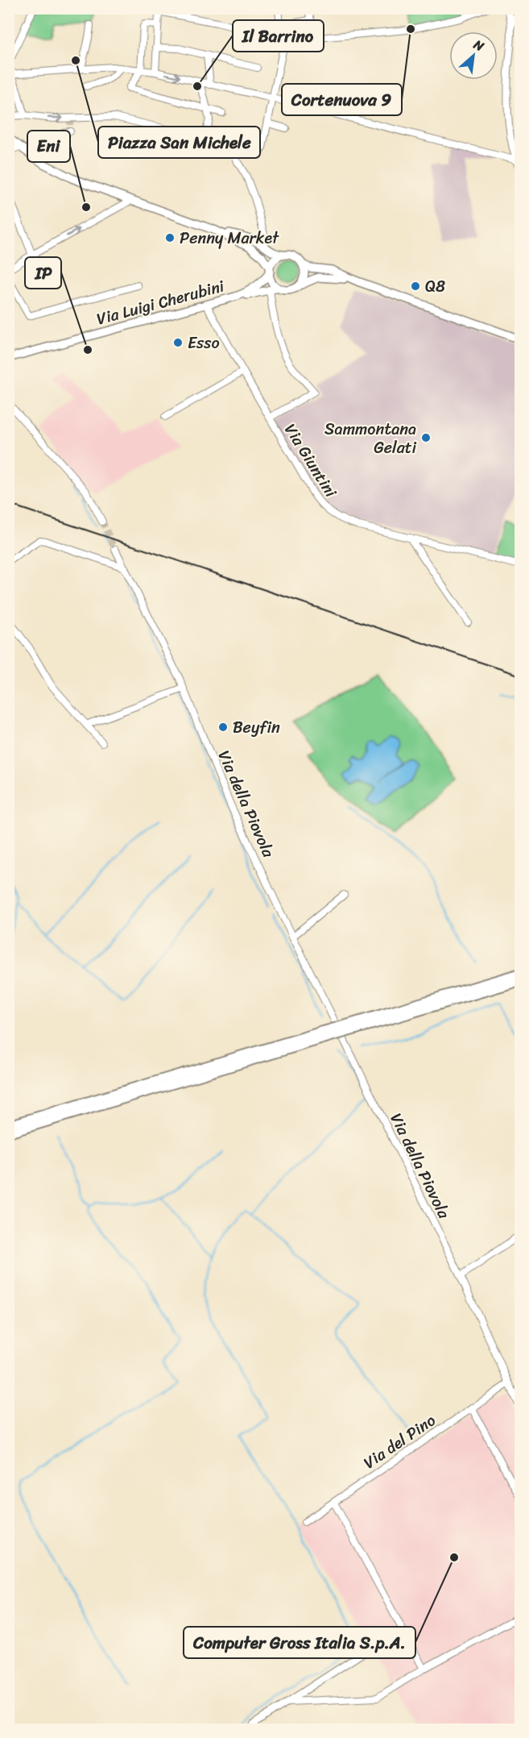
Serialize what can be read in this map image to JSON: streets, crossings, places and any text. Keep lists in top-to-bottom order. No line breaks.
{"streets":{"main road":["Via Luigi Cherubini"],"street":["Via Giuntini","Via della Piovola","Via del Pino"]},"crossings":[["Via Luigi Cherubini","Via Giuntini"],["Via della Piovola","Via del Pino"]],"places":["Cortenuova 9","Piazza San Michele","Il Barrino","Eni","Penny Market","Q8","Esso","IP","Sammontana Gelati","Beyfin","Computer Gross Italia S.p.A."],"north":"top right"}
